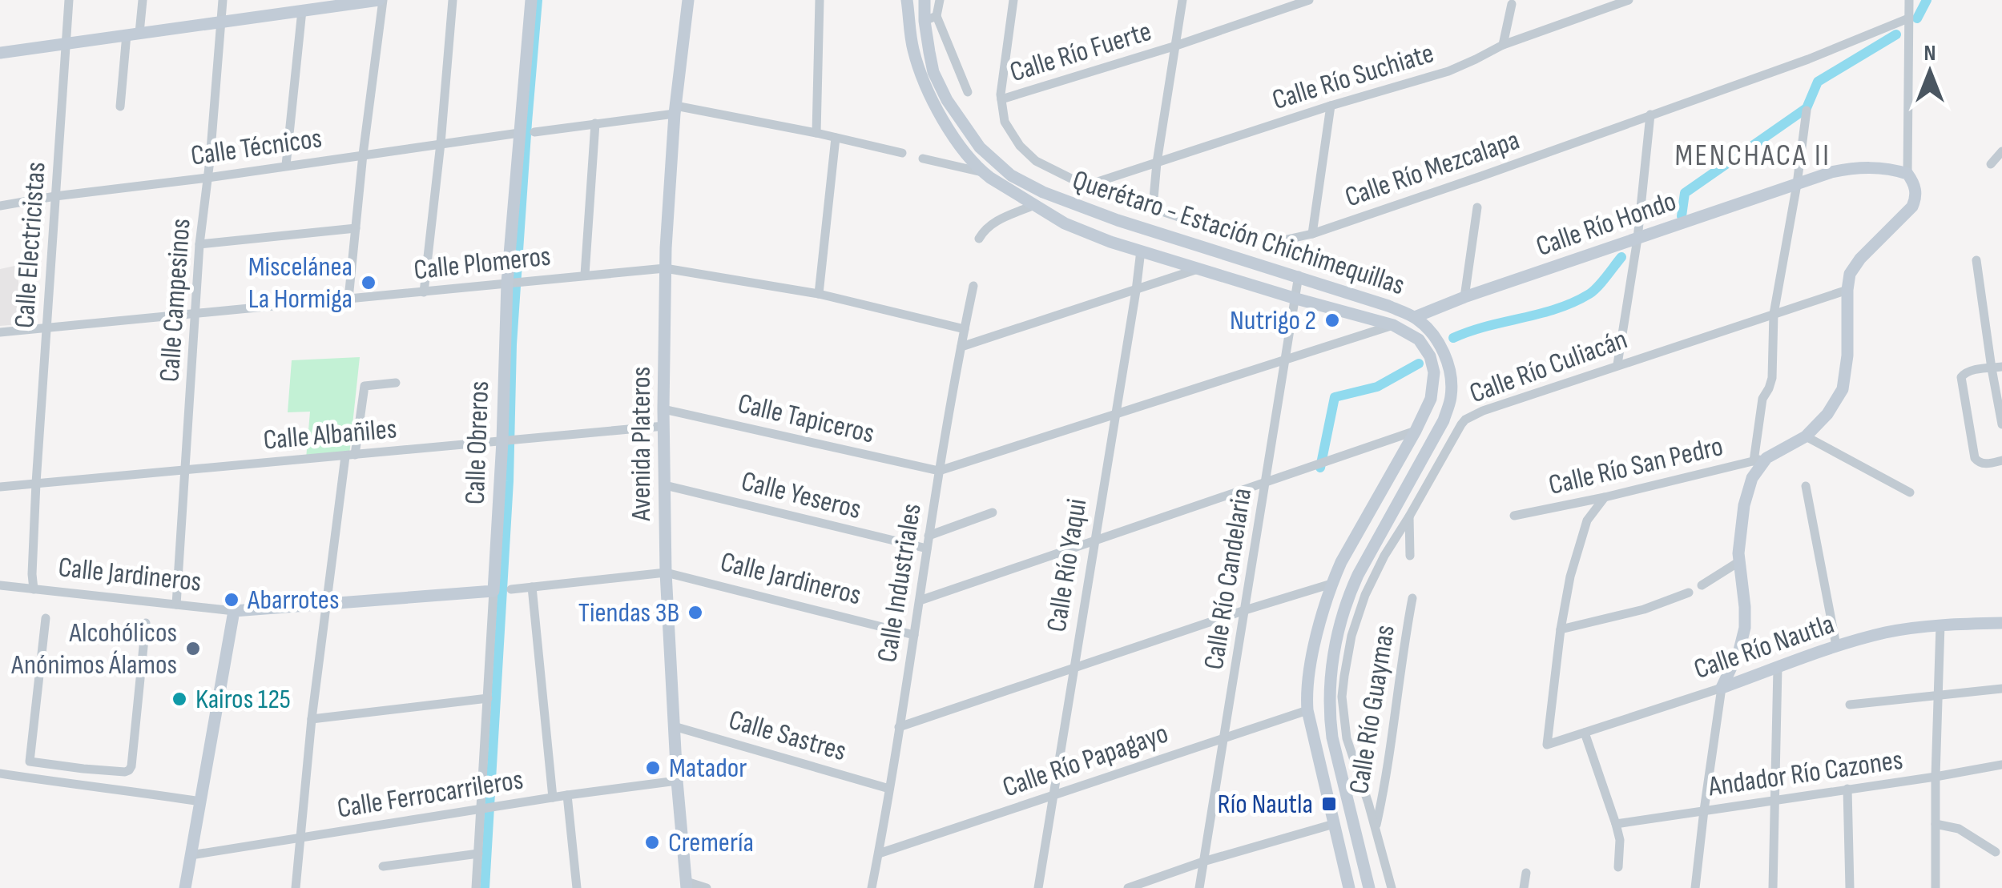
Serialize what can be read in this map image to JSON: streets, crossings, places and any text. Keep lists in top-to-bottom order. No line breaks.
{"streets":{"street":["Calle Río Fuerte","Calle Río Suchiate","Calle Técnicos","Calle Río Mezcalapa","Calle Río Hondo","Querétaro - Estación Chichimequillas","Calle Electricistas","Calle Plomeros","Calle Campesinos","Calle Río Culiacán","Calle Tapiceros","Calle Albañiles","Calle Obreros","Avenida Plateros","Calle Río San Pedro","Calle Yeseros","Calle Río Yaqui","Calle Jardineros","Calle Río Candelaria","Calle Industriales","Calle Río Nautla","Calle Río Guaymas","Calle Sastres","Calle Río Papagayo","Andador Río Cazones","Calle Ferrocarrileros"]},"crossings":[["Calle Río Fuerte","Calle Río Mezcalapa"],["Calle Río Suchiate","Calle Río Mezcalapa"],["Calle Técnicos","Calle Electricistas"],["Calle Técnicos","Calle Campesinos"],["Calle Técnicos","Calle Obreros"],["Calle Río Hondo","Querétaro - Estación Chichimequillas"],["Querétaro - Estación Chichimequillas","Calle Río Yaqui"],["Querétaro - Estación Chichimequillas","Calle Río Candelaria"],["Querétaro - Estación Chichimequillas","Calle Río Papagayo"],["Calle Electricistas","Calle Plomeros"],["Calle Electricistas","Calle Albañiles"],["Calle Electricistas","Calle Jardineros"],["Calle Plomeros","Calle Campesinos"],["Calle Plomeros","Calle Obreros"],["Calle Plomeros","Avenida Plateros"],["Calle Plomeros","Calle Industriales"],["Calle Campesinos","Calle Albañiles"],["Calle Campesinos","Calle Jardineros"],["Calle Río Culiacán","Calle Río Guaymas"],["Calle Tapiceros","Avenida Plateros"],["Calle Tapiceros","Calle Industriales"],["Calle Albañiles","Calle Obreros"],["Calle Albañiles","Avenida Plateros"],["Calle Obreros","Calle Jardineros"],["Calle Obreros","Calle Ferrocarrileros"],["Avenida Plateros","Calle Yeseros"],["Avenida Plateros","Calle Jardineros"],["Avenida Plateros","Calle Sastres"],["Avenida Plateros","Calle Ferrocarrileros"],["Calle Yeseros","Calle Industriales"],["Calle Río Yaqui","Calle Río Papagayo"],["Calle Jardineros","Calle Industriales"],["Calle Río Candelaria","Calle Río Papagayo"],["Calle Industriales","Calle Sastres"],["Calle Industriales","Calle Río Papagayo"]],"districts":["MENCHACA II"],"places":{"other":["Miscelánea La Hormiga","Nutrigo 2","Abarrotes","Tiendas 3B","Alcohólicos Anónimos Álamos","Kairos 125","Matador","Cremería"],"transit":["Río Nautla"]},"north":"top"}
